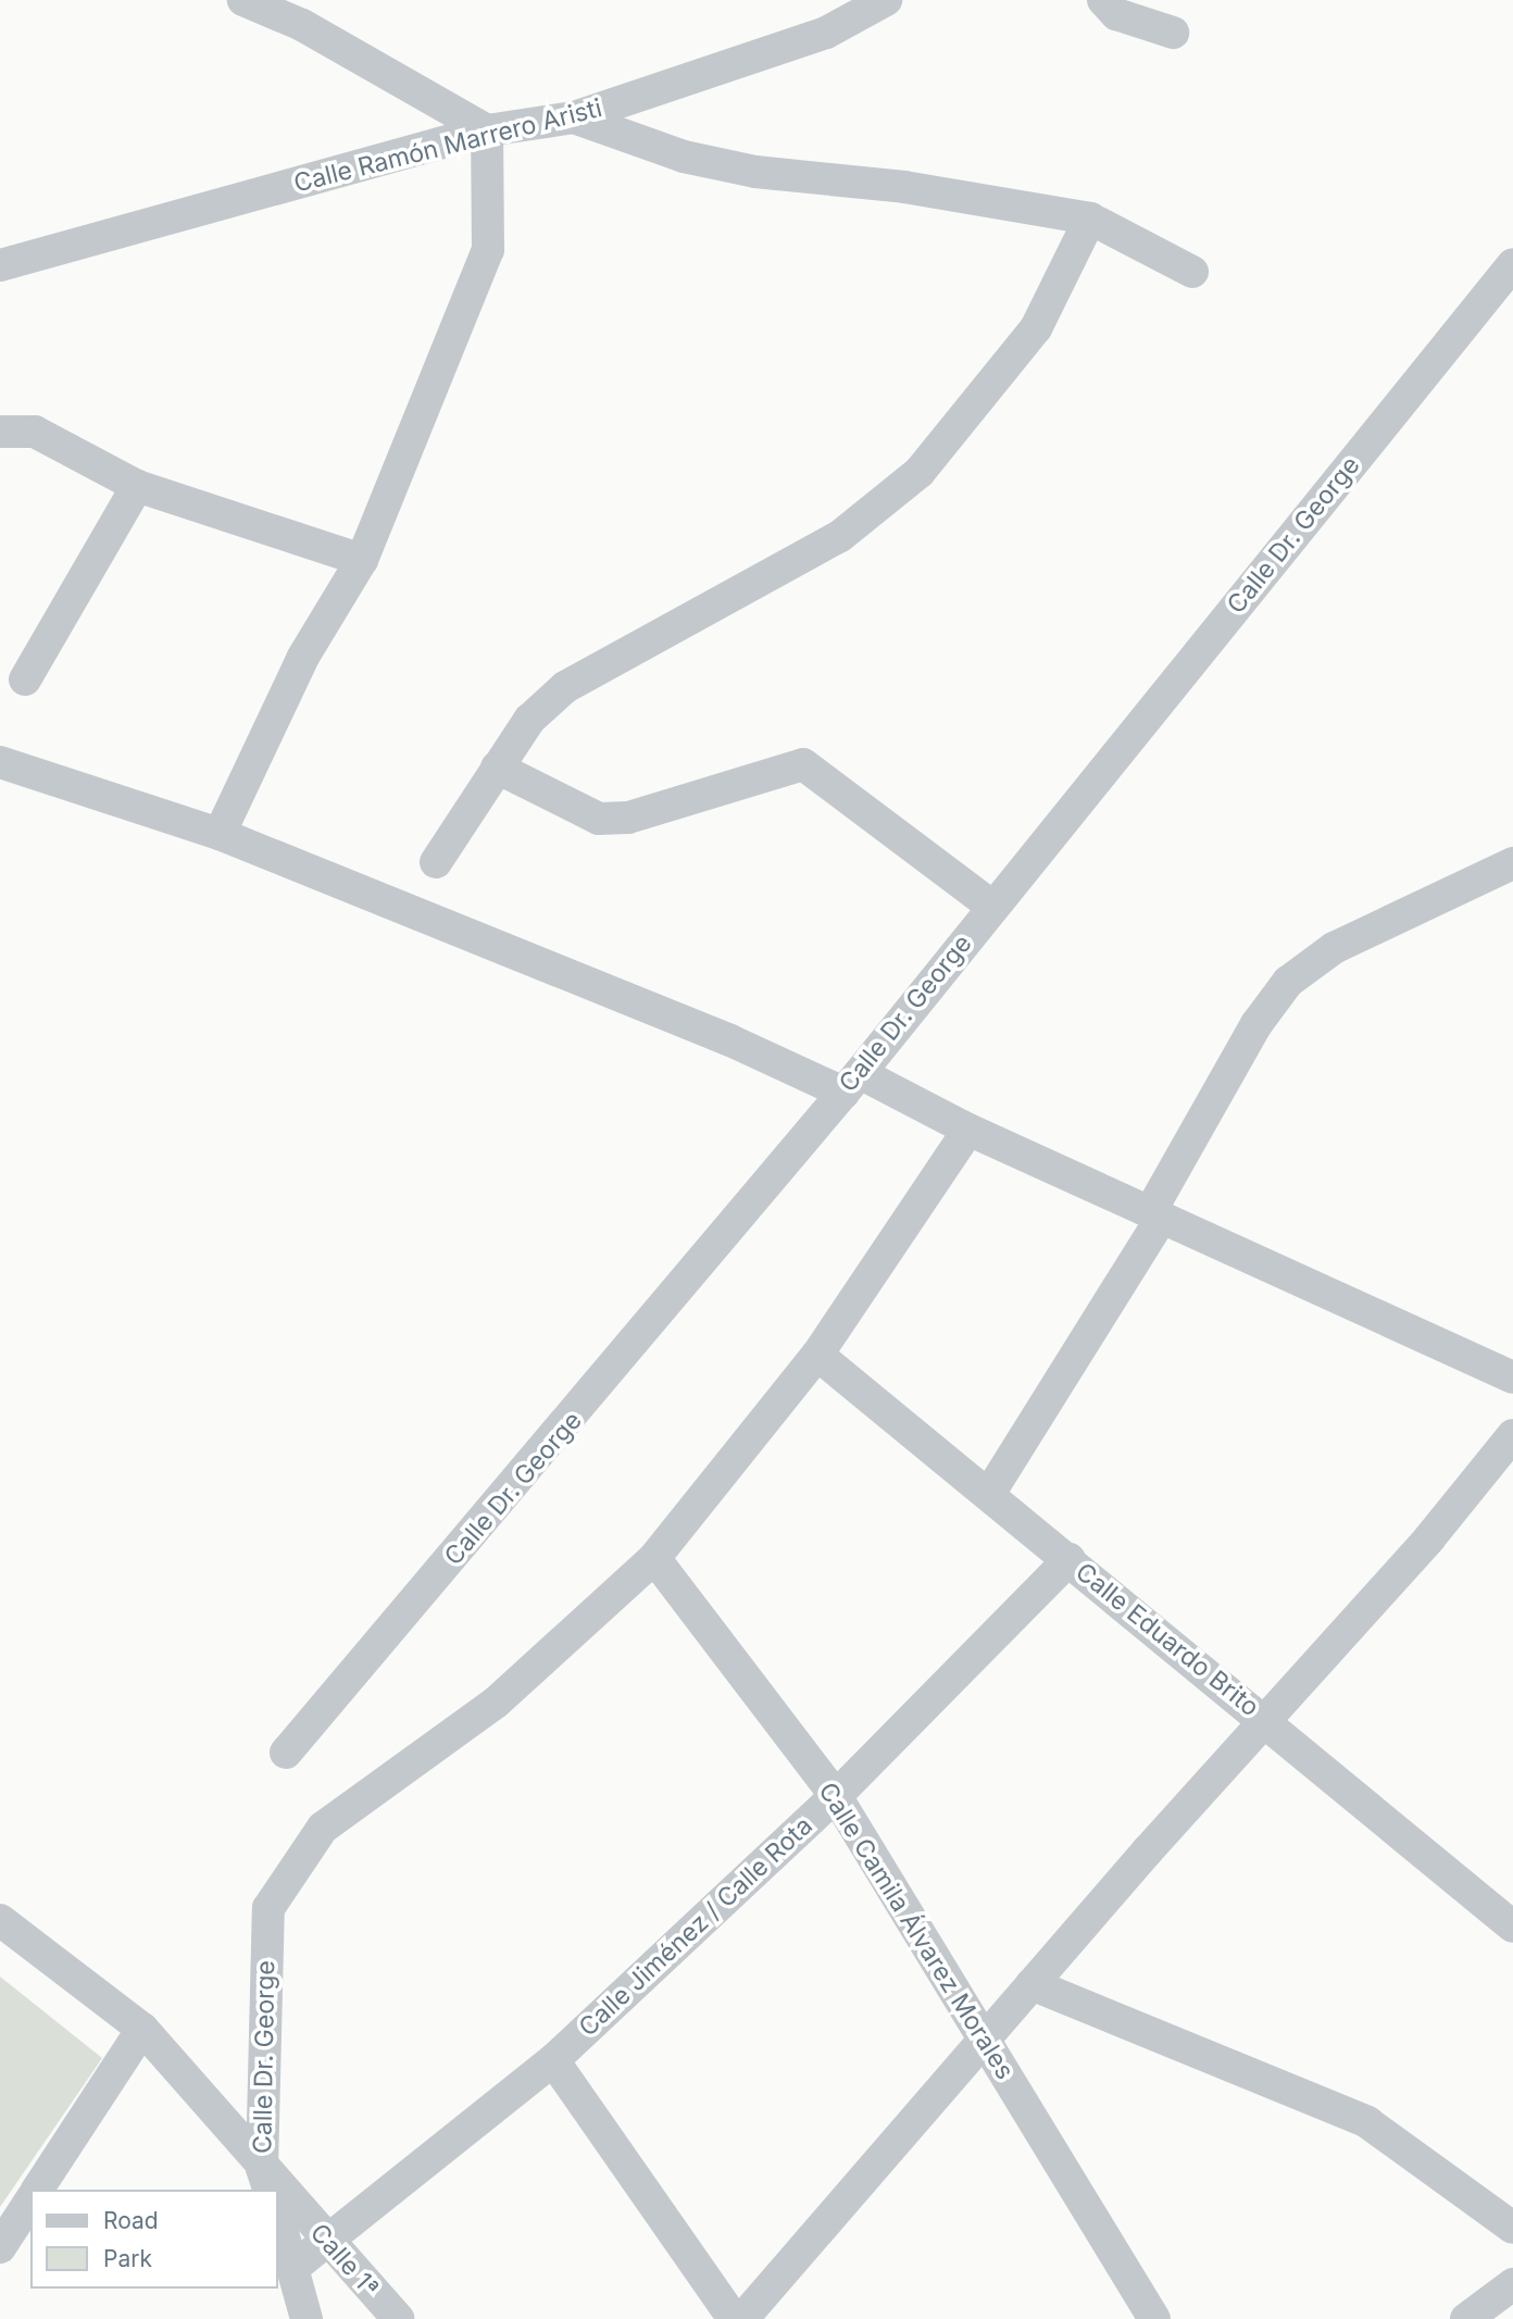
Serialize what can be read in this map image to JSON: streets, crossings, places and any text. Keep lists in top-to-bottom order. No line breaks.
{"streets":{"street":["Calle Ramón Marrero Aristi","Calle Dr. George","Calle Eduardo Brito","Calle Jiménez / Calle Rota","Calle Camila Álvarez Morales","Calle 1ª"]},"crossings":[["Calle Dr. George","Calle Eduardo Brito"],["Calle Dr. George","Calle Camila Álvarez Morales"],["Calle Dr. George","Calle 1ª"],["Calle Eduardo Brito","Calle Jiménez / Calle Rota"],["Calle Jiménez / Calle Rota","Calle Camila Álvarez Morales"],["Calle Jiménez / Calle Rota","Calle 1ª"]],"legend":["Road","Park"]}
